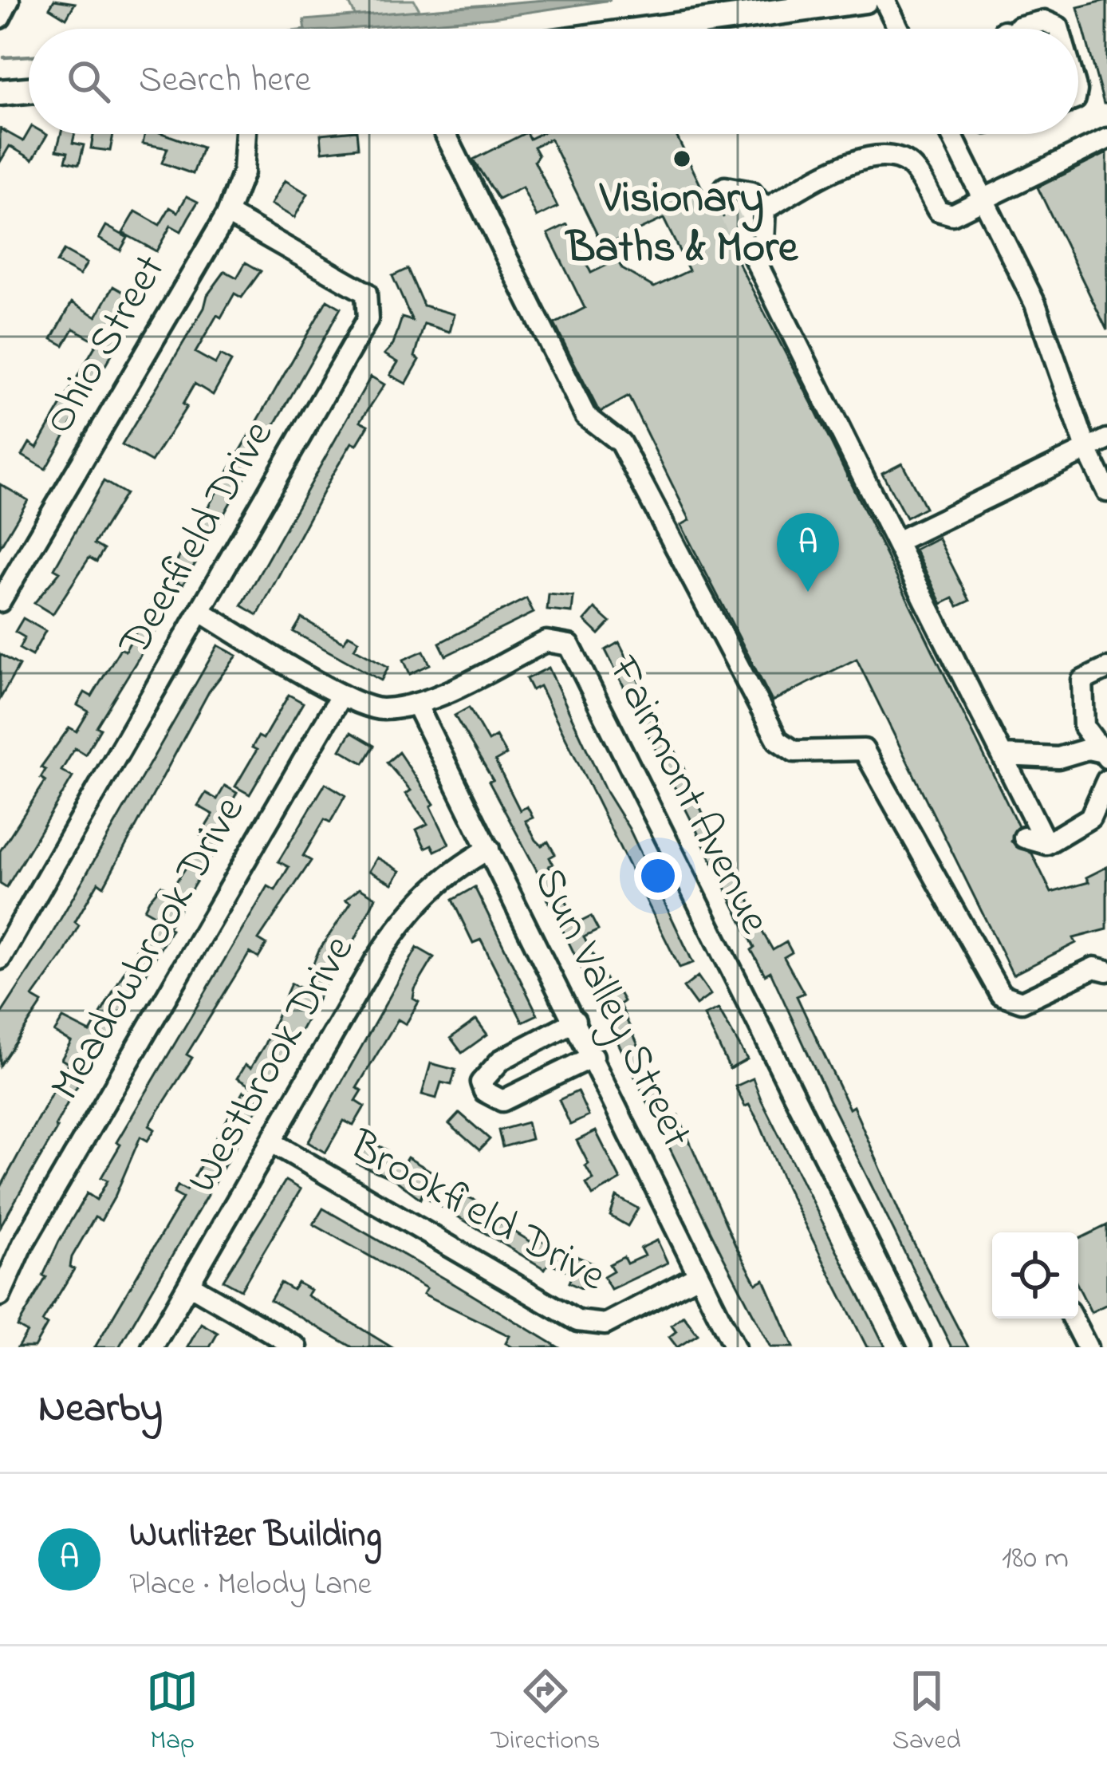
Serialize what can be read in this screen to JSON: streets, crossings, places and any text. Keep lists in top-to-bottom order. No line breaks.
{"streets":{"street":["Ohio Street","Deerfield Drive","Fairmont Avenue","Meadowbrook Drive","Sun Valley Street","Westbrook Drive","Brookfield Drive"]},"crossings":[["Ohio Street","Deerfield Drive"],["Deerfield Drive","Fairmont Avenue"],["Fairmont Avenue","Meadowbrook Drive"],["Fairmont Avenue","Sun Valley Street"],["Sun Valley Street","Westbrook Drive"],["Sun Valley Street","Brookfield Drive"],["Westbrook Drive","Brookfield Drive"]],"places":["Visionary Baths & More"],"page":{"search":"Search here","pins":"A","heading":"Nearby","list":[{"mark":"A","name":"Wurlitzer Building","note":"Place · Melody Lane","value":"180 m"}],"nav":["Map","Directions","Saved"]}}
